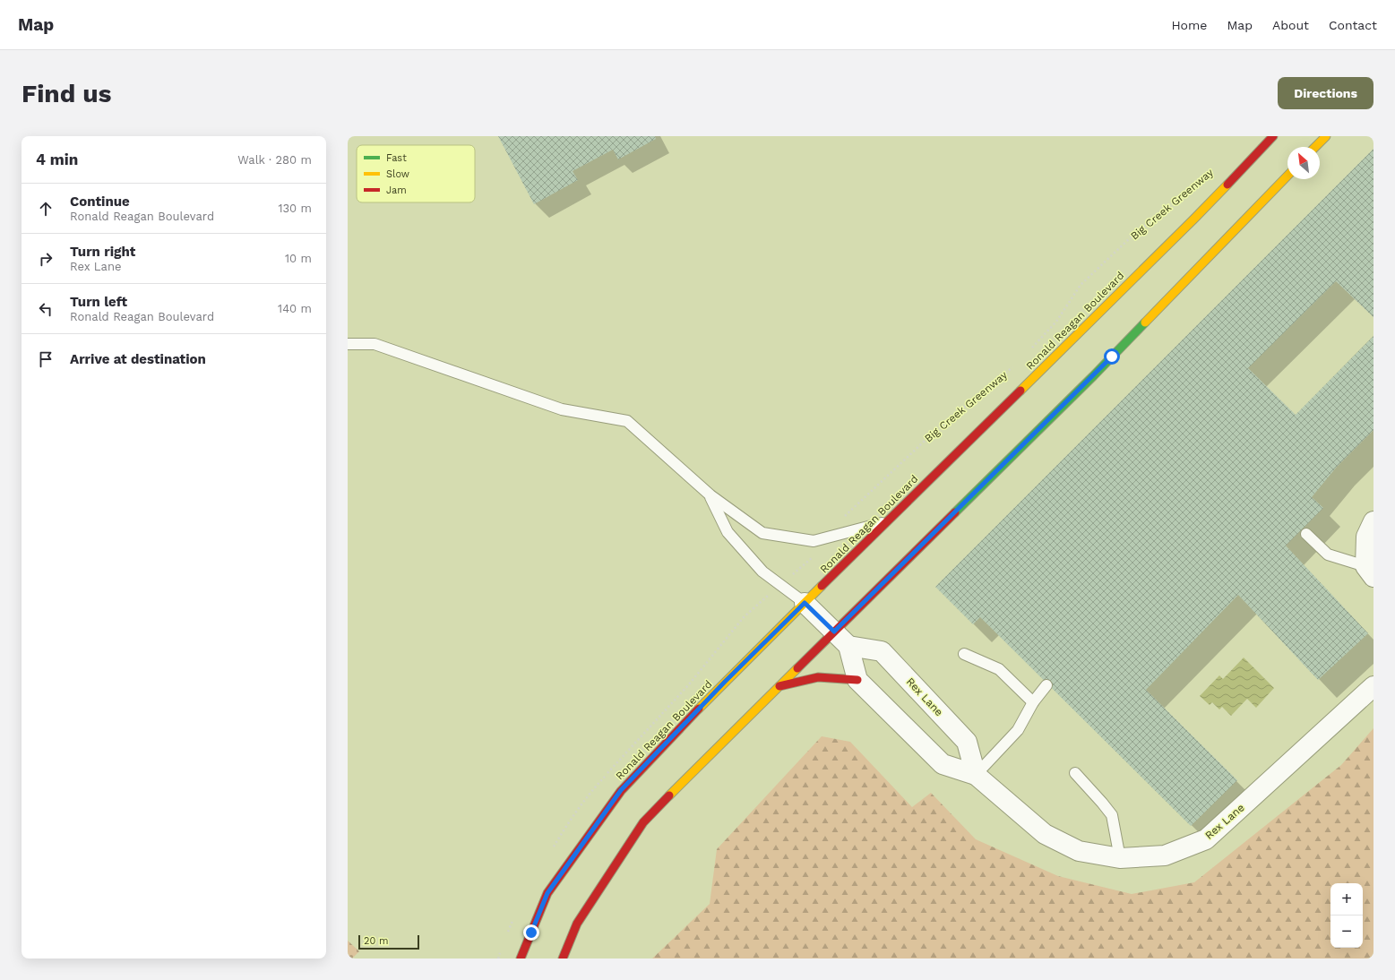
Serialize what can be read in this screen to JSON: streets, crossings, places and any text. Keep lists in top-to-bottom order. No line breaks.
{"streets":{"main road":["Ronald Reagan Boulevard"],"street":["Rex Lane"],"path":["Big Creek Greenway"]},"legend":["Fast","Slow","Jam"],"scale_bar":"20 m","north":"top left","page":{"header":"Map","nav":["Home","Map","About","Contact"],"buttons":"Directions","title":"Find us","heading":["4 min","Walk · 280 m"],"list":[["Continue","Ronald Reagan Boulevard","130 m"],["Turn right","Rex Lane","10 m"],["Turn left","Ronald Reagan Boulevard","140 m"],"Arrive at destination"],"map_buttons":["+","−"],"scale":"20 m"}}
